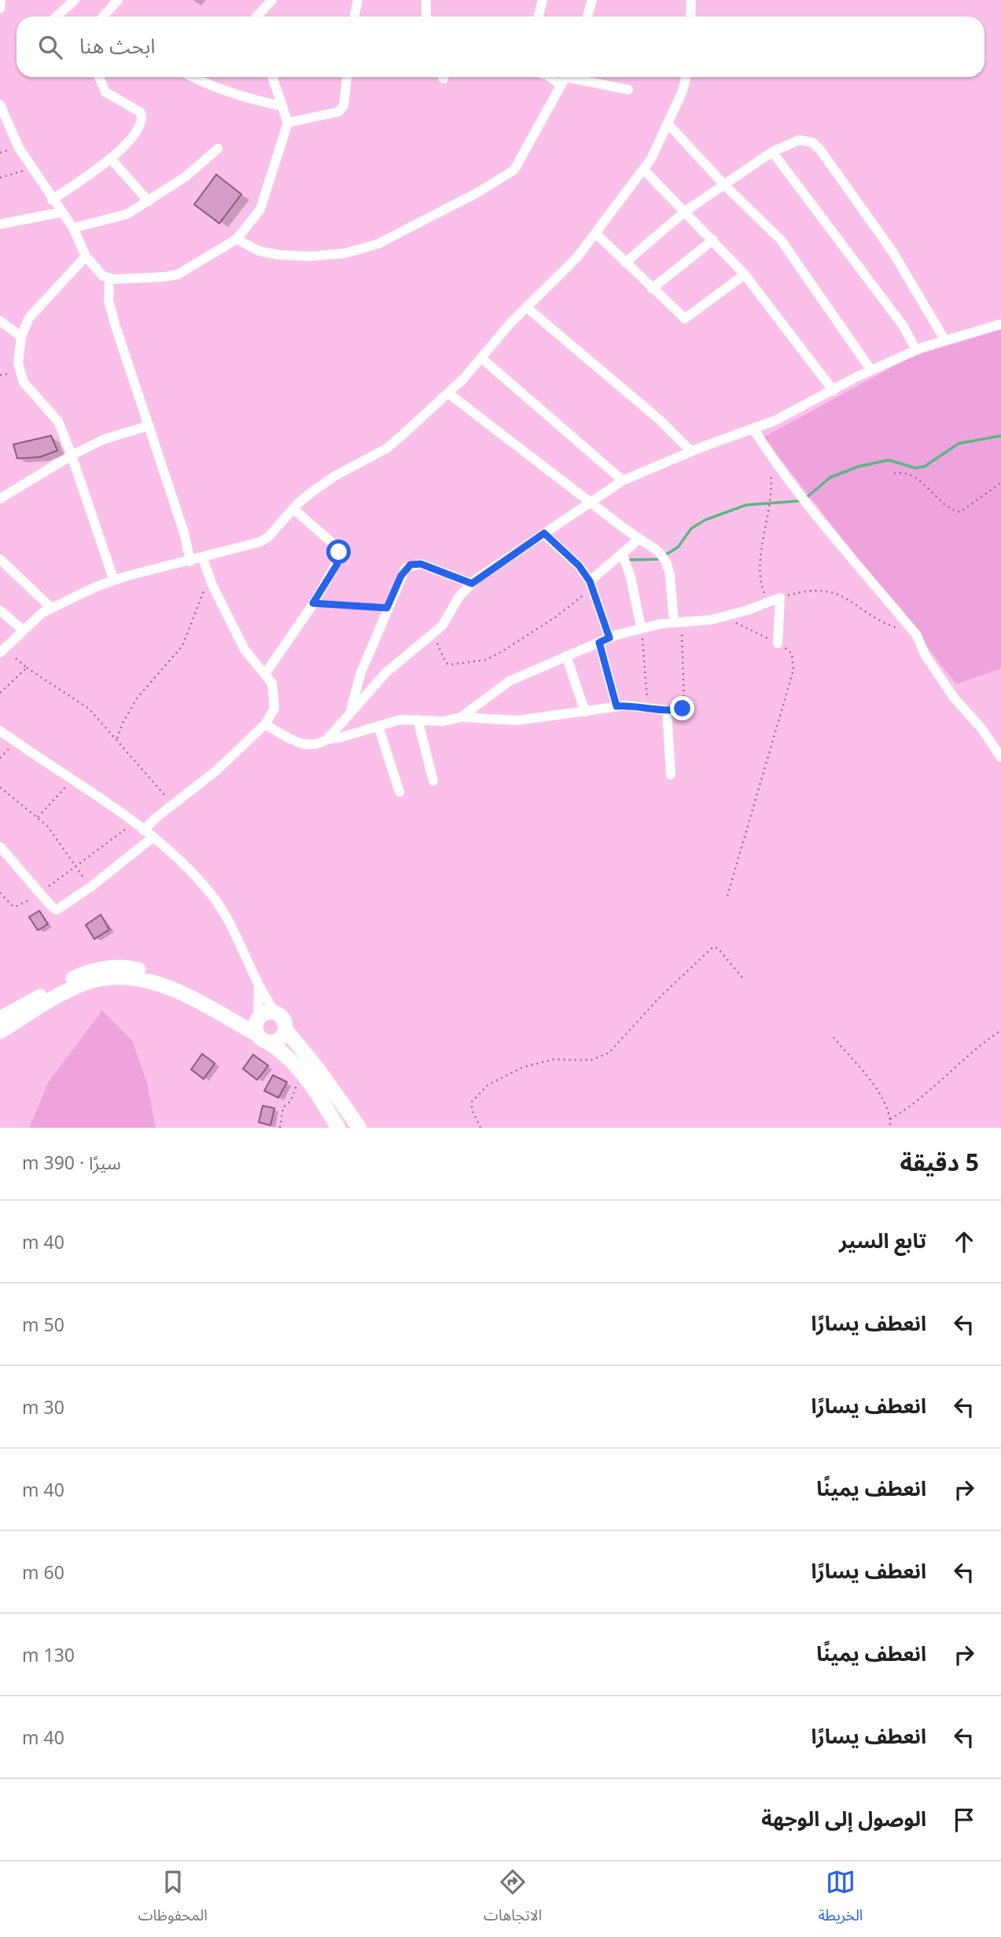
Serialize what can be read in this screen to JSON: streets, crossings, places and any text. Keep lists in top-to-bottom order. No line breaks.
{"page":{"search":"ابحث هنا","heading":["5 دقيقة","سيرًا · 390 m"],"list":[["تابع السير","40 m"],["انعطف يسارًا","50 m"],["انعطف يسارًا","30 m"],["انعطف يمينًا","40 m"],["انعطف يسارًا","60 m"],["انعطف يمينًا","130 m"],["انعطف يسارًا","40 m"],"الوصول إلى الوجهة"],"nav":["الخريطة","الاتجاهات","المحفوظات"]}}
